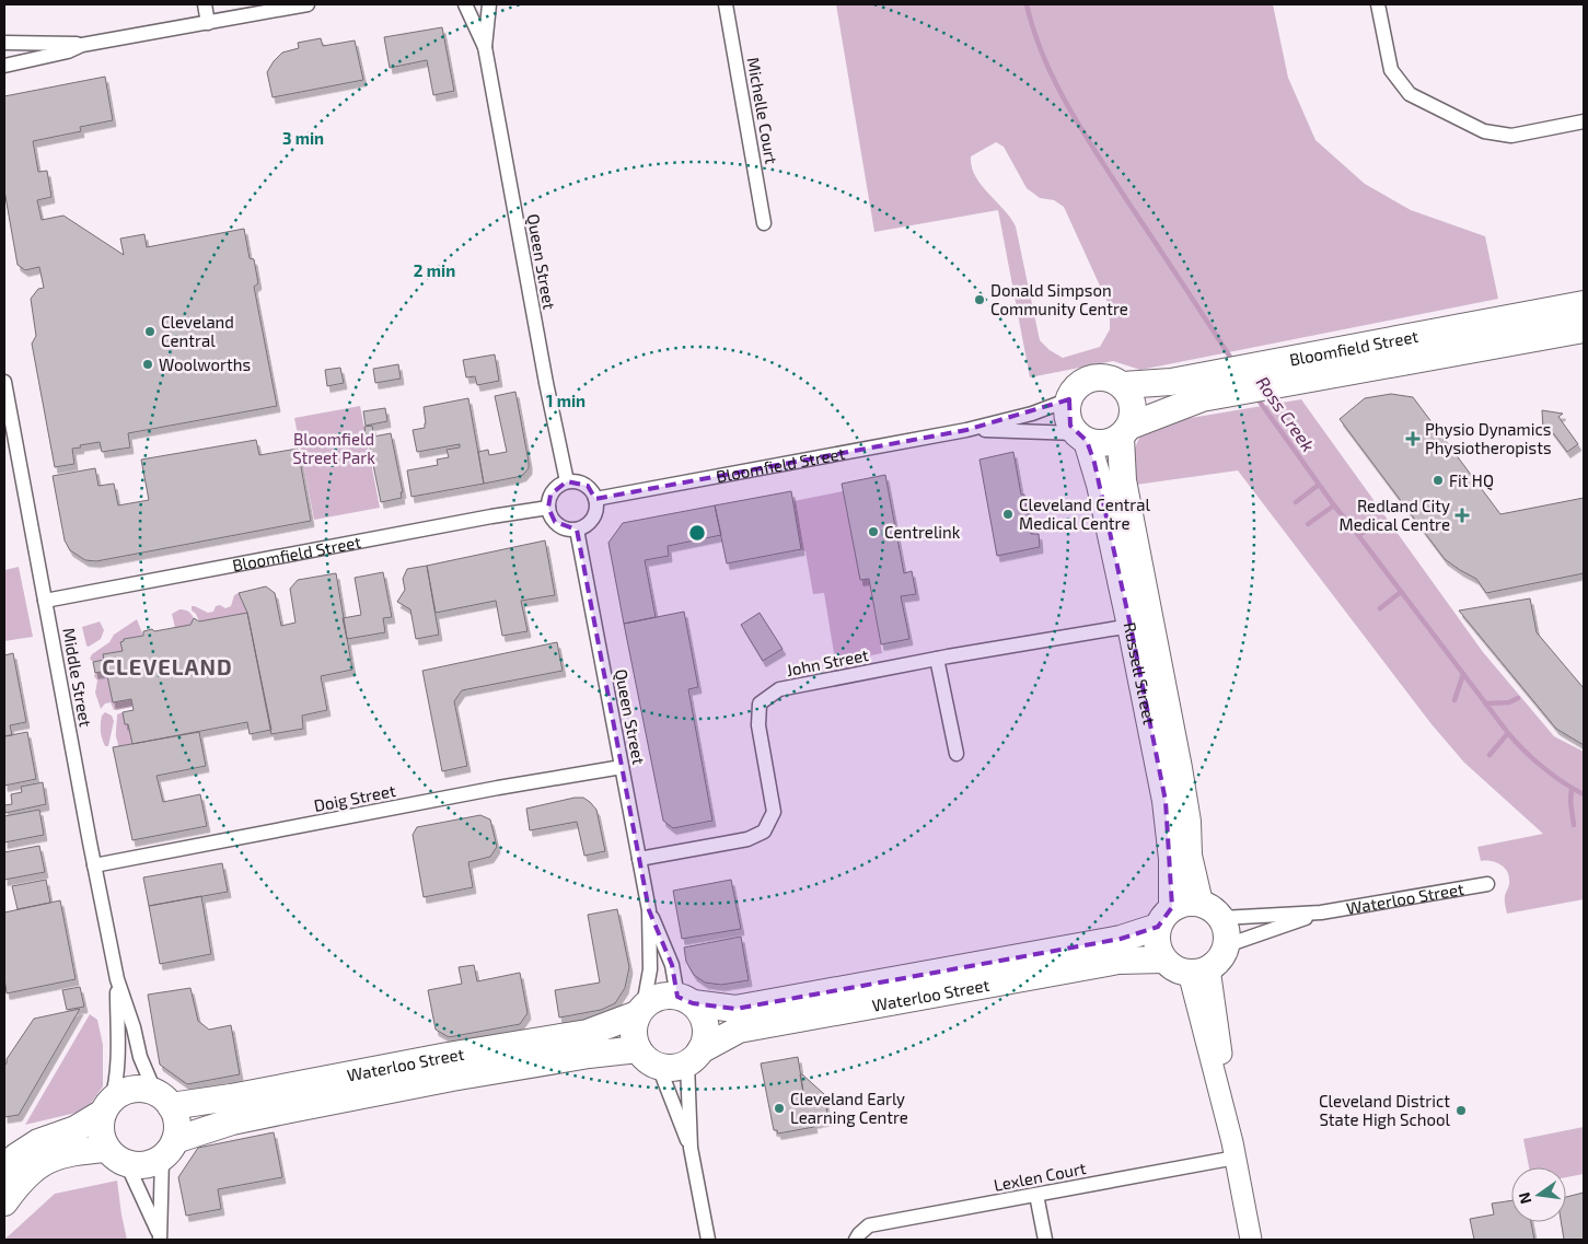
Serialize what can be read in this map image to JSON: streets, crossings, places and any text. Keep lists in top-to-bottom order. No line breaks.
{"streets":{"highway":["Bloomfield Street","Russell Street","Waterloo Street"],"street":["Michelle Court","Queen Street","John Street","Middle Street","Doig Street","Lexlen Court"]},"crossings":[["Queen Street","Bloomfield Street"],["Queen Street","John Street"],["Queen Street","Doig Street"],["Queen Street","Waterloo Street"],["Bloomfield Street","Russell Street"],["Bloomfield Street","Middle Street"],["John Street","Russell Street"],["Russell Street","Waterloo Street"],["Middle Street","Doig Street"],["Middle Street","Waterloo Street"]],"districts":["CLEVELAND"],"water":["Ross Creek"],"parks":["Bloomfield Street Park"],"places":{"other":["Donald Simpson Community Centre","Cleveland Central","Woolworths","Fit HQ","Cleveland Central Medical Centre","Centrelink","Cleveland Early Learning Centre","Cleveland District State High School"],"health":["Physio Dynamics Physiotheropists","Redland City Medical Centre"]},"north":"left","rings":["3 min","2 min","1 min"]}
